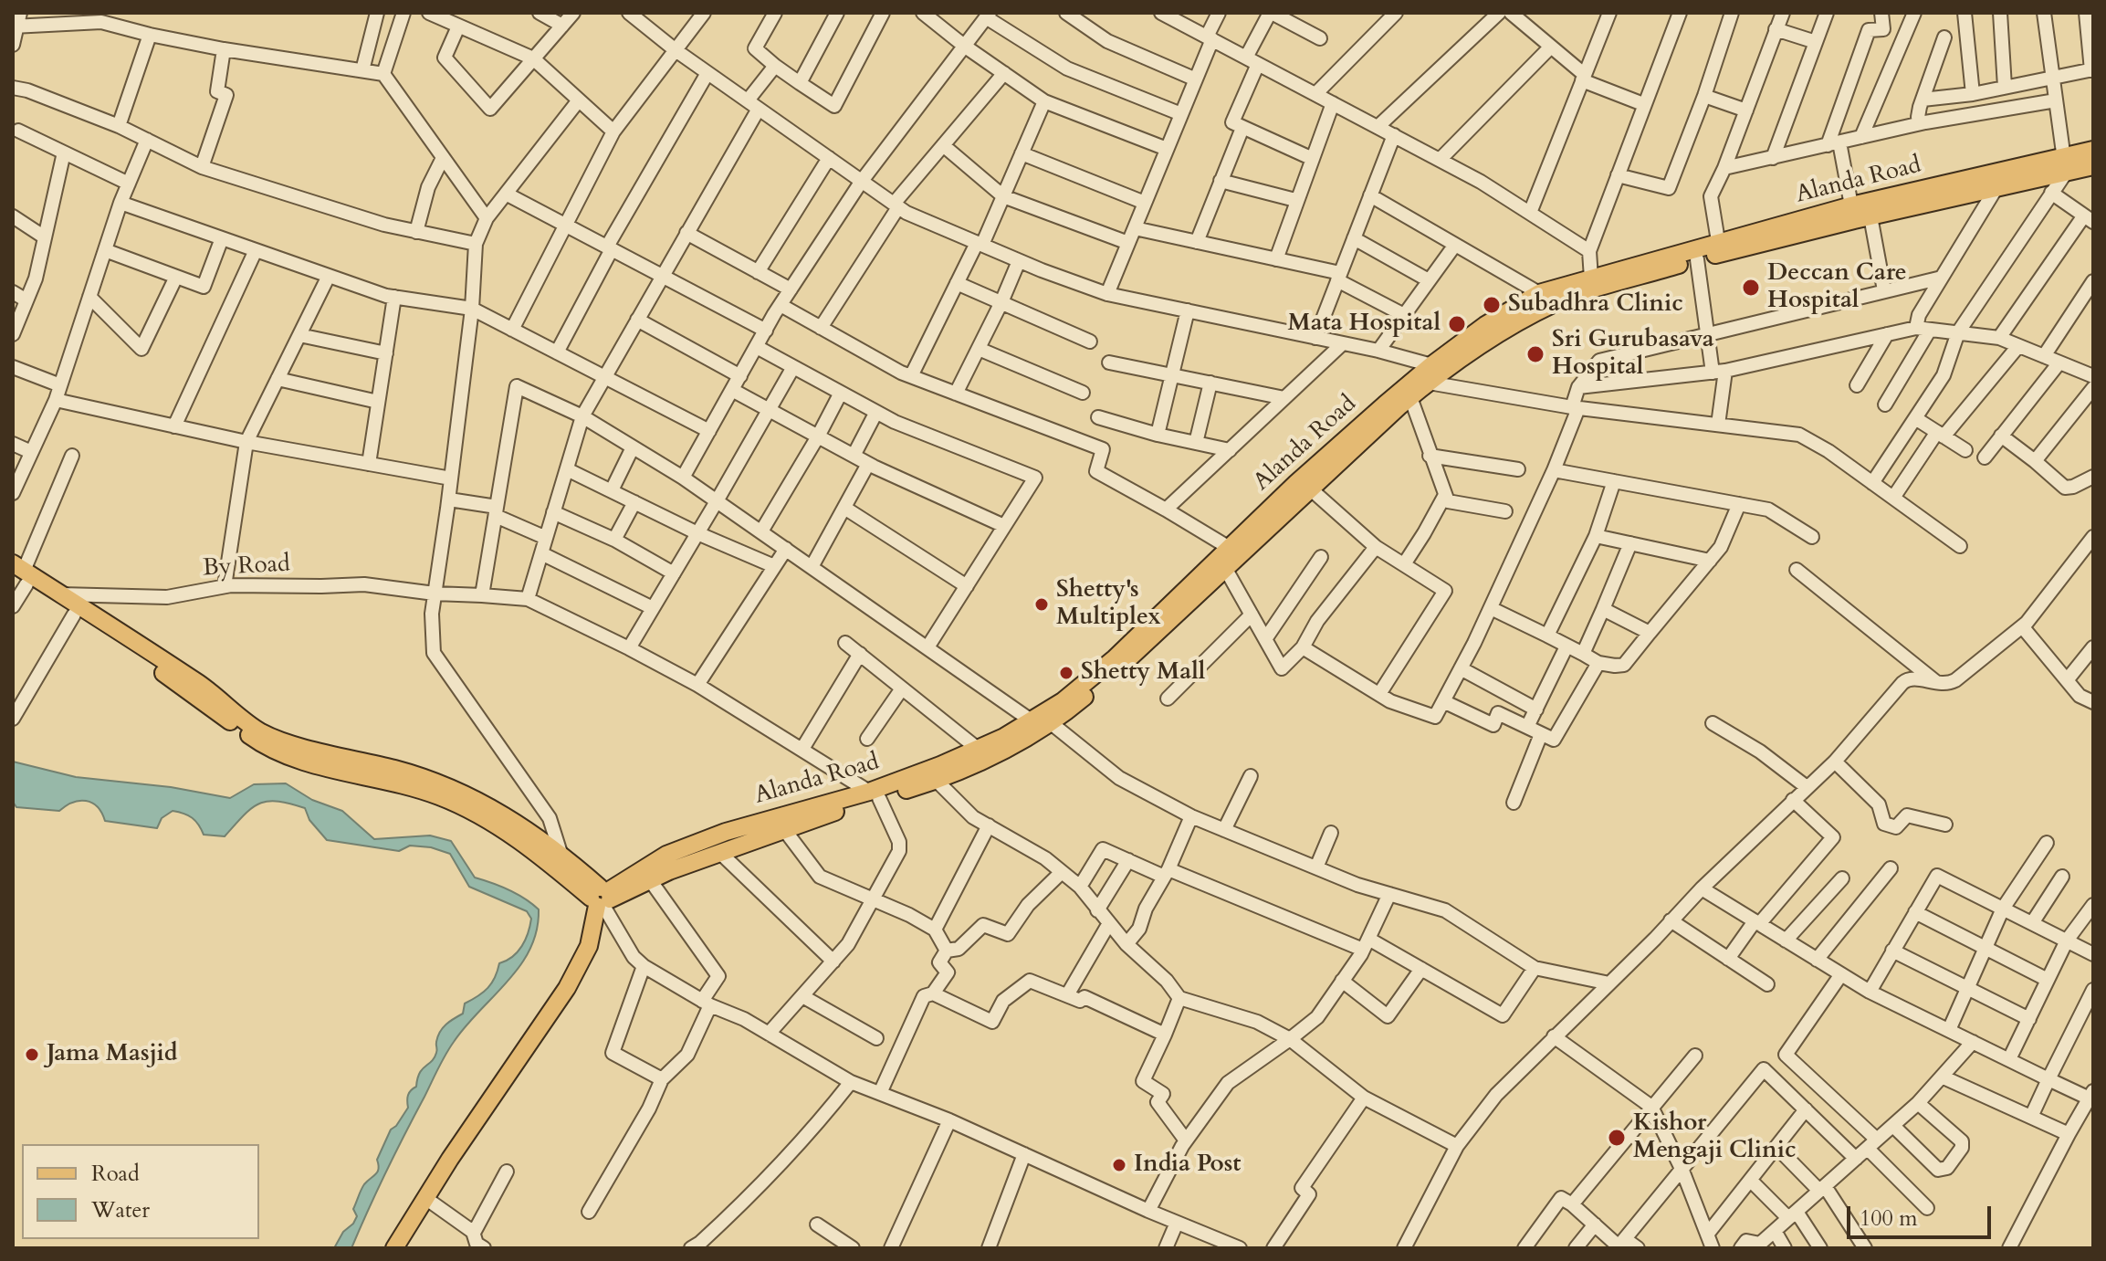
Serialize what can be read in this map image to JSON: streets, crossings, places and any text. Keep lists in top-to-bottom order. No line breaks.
{"streets":{"main road":["Alanda Road"],"street":["By Road"]},"places":["Deccan Care Hospital","Subadhra Clinic","Mata Hospital","Sri Gurubasava Hospital","Shetty's Multiplex","Shetty Mall","Jama Masjid","Kishor Mengaji Clinic","India Post"],"legend":["Road","Water"],"scale_bar":"100 m"}
